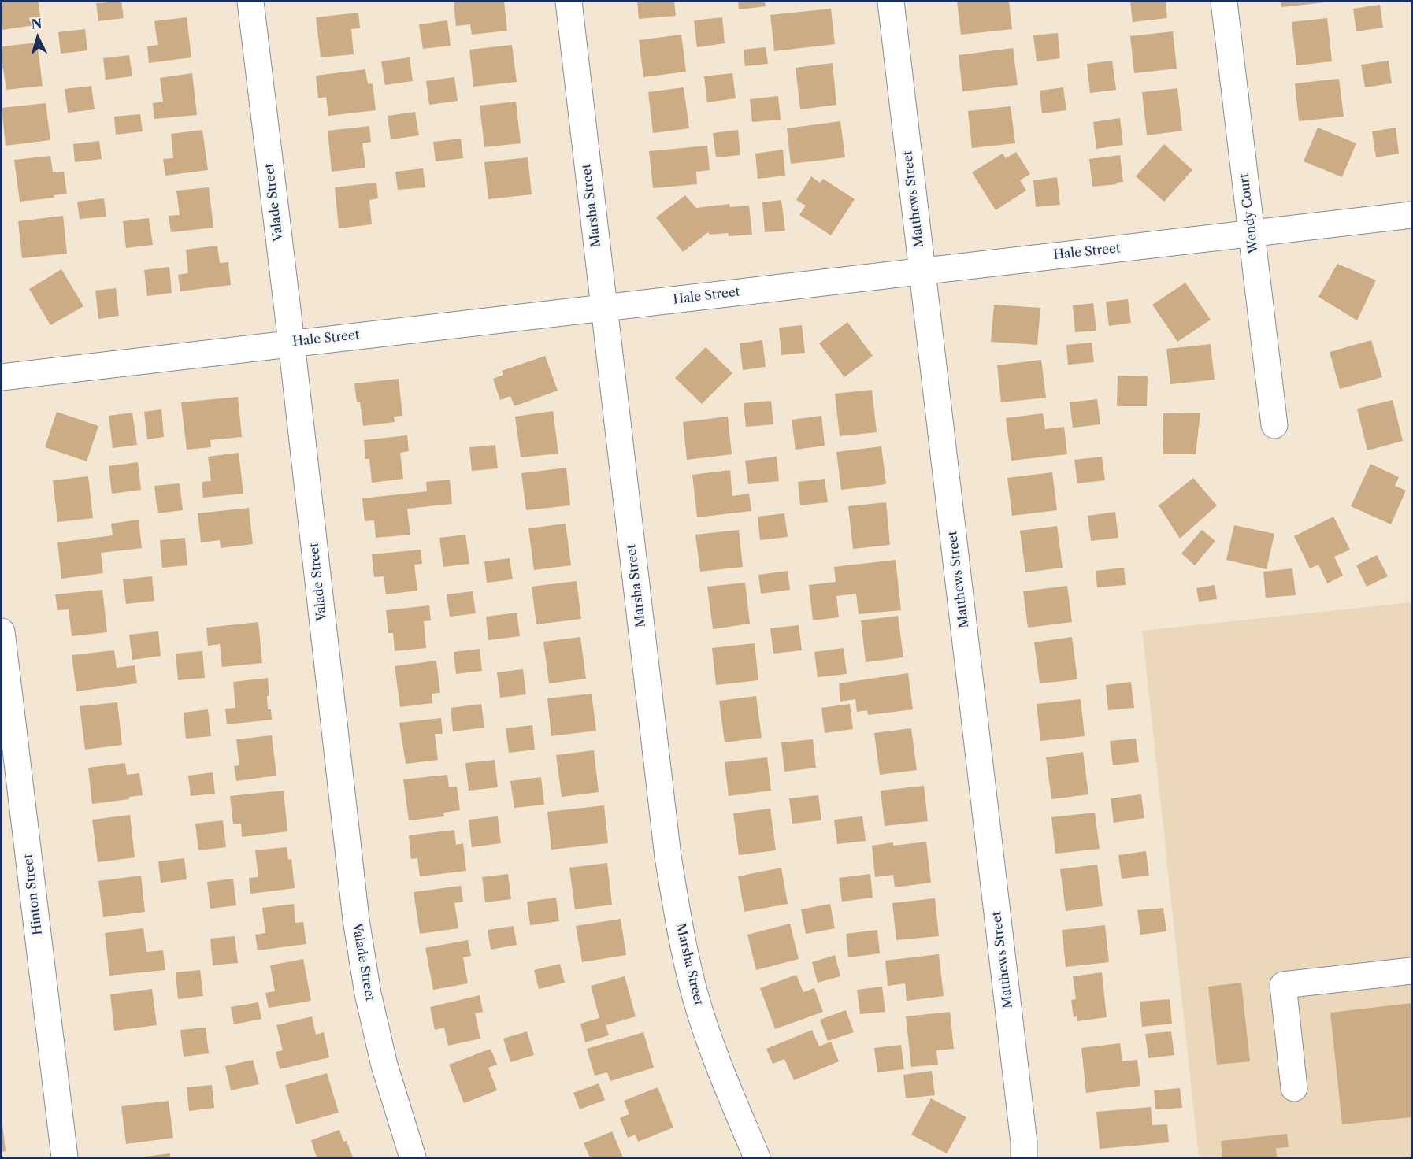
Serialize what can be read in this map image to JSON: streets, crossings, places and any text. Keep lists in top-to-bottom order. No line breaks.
{"streets":{"street":["Matthews Street","Valade Street","Marsha Street","Wendy Court","Hale Street","Hinton Street"]},"crossings":[["Matthews Street","Hale Street"],["Valade Street","Hale Street"],["Marsha Street","Hale Street"],["Wendy Court","Hale Street"]],"north":"top"}
